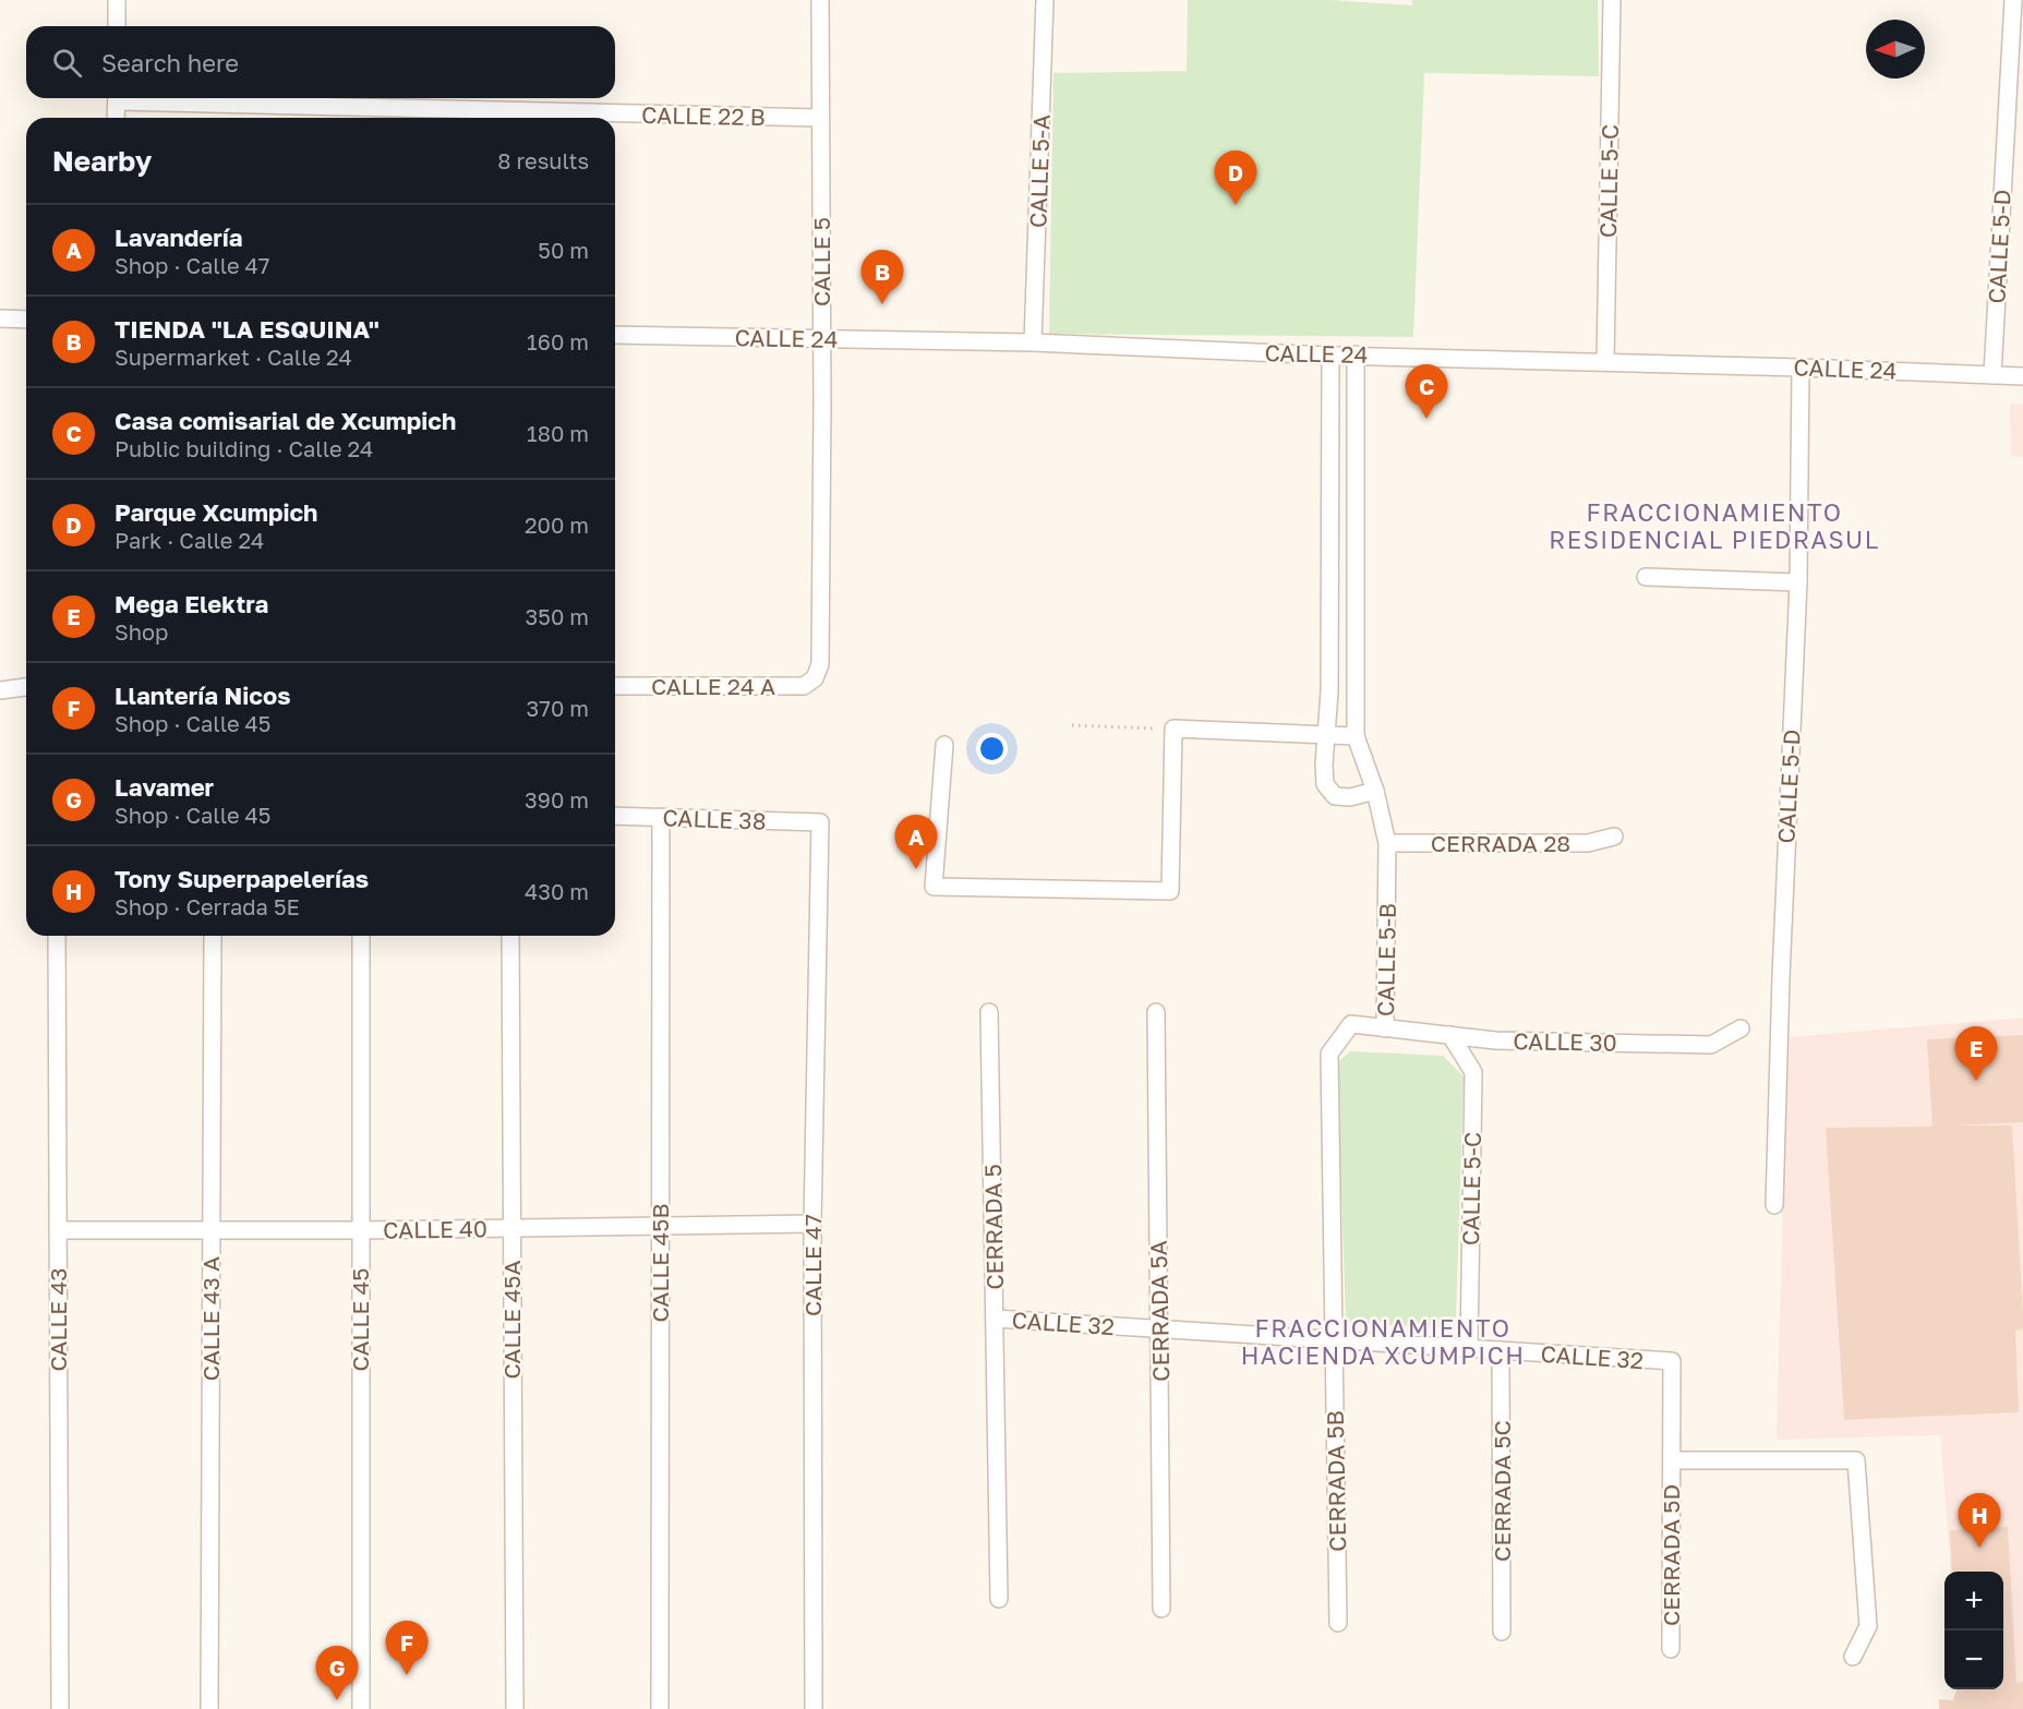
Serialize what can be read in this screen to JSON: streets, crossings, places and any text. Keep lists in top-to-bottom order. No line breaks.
{"streets":{"street":["CALLE 22 B","CALLE 5-A","CALLE 5-C","CALLE 5-D","CALLE 5","CALLE 24","CALLE 24 A","CALLE 38","CERRADA 28","CALLE 5-B","CALLE 30","CERRADA 5","CALLE 40","CALLE 45B","CALLE 47","CERRADA 5A","CALLE 43 A","CALLE 43","CALLE 45","CALLE 45A","CALLE 32","CERRADA 5B","CERRADA 5C","CERRADA 5D"]},"crossings":[["CALLE 22 B","CALLE 5"],["CALLE 5-A","CALLE 24"],["CALLE 5-C","CALLE 24"],["CALLE 5-C","CALLE 30"],["CALLE 5-C","CALLE 32"],["CALLE 5-D","CALLE 24"],["CALLE 5","CALLE 24"],["CALLE 5","CALLE 24 A"],["CALLE 24","CALLE 5-B"],["CALLE 38","CALLE 45B"],["CALLE 38","CALLE 47"],["CERRADA 28","CALLE 5-B"],["CALLE 5-B","CALLE 30"],["CALLE 5-B","CALLE 32"],["CALLE 5-B","CERRADA 5B"],["CERRADA 5","CALLE 32"],["CALLE 40","CALLE 45B"],["CALLE 40","CALLE 47"],["CALLE 40","CALLE 43 A"],["CALLE 40","CALLE 43"],["CALLE 40","CALLE 45"],["CALLE 40","CALLE 45A"],["CERRADA 5A","CALLE 32"],["CALLE 32","CERRADA 5B"],["CALLE 32","CERRADA 5C"],["CALLE 32","CERRADA 5D"]],"districts":["FRACCIONAMIENTO RESIDENCIAL PIEDRASUL","FRACCIONAMIENTO HACIENDA XCUMPICH"],"north":"left","page":{"search":"Search here","heading":["Nearby","8 results"],"pins":["D","B","C","A","E","H","F","G"],"list":[{"mark":"A","name":"Lavandería","note":"Shop · Calle 47","value":"50 m"},{"mark":"B","name":"TIENDA \"LA ESQUINA\"","note":"Supermarket · Calle 24","value":"160 m"},{"mark":"C","name":"Casa comisarial de Xcumpich","note":"Public building · Calle 24","value":"180 m"},{"mark":"D","name":"Parque Xcumpich","note":"Park · Calle 24","value":"200 m"},{"mark":"E","name":"Mega Elektra","note":"Shop","value":"350 m"},{"mark":"F","name":"Llantería Nicos","note":"Shop · Calle 45","value":"370 m"},{"mark":"G","name":"Lavamer","note":"Shop · Calle 45","value":"390 m"},{"mark":"H","name":"Tony Superpapelerías","note":"Shop · Cerrada 5E","value":"430 m"}],"map_buttons":["+","−"]}}
